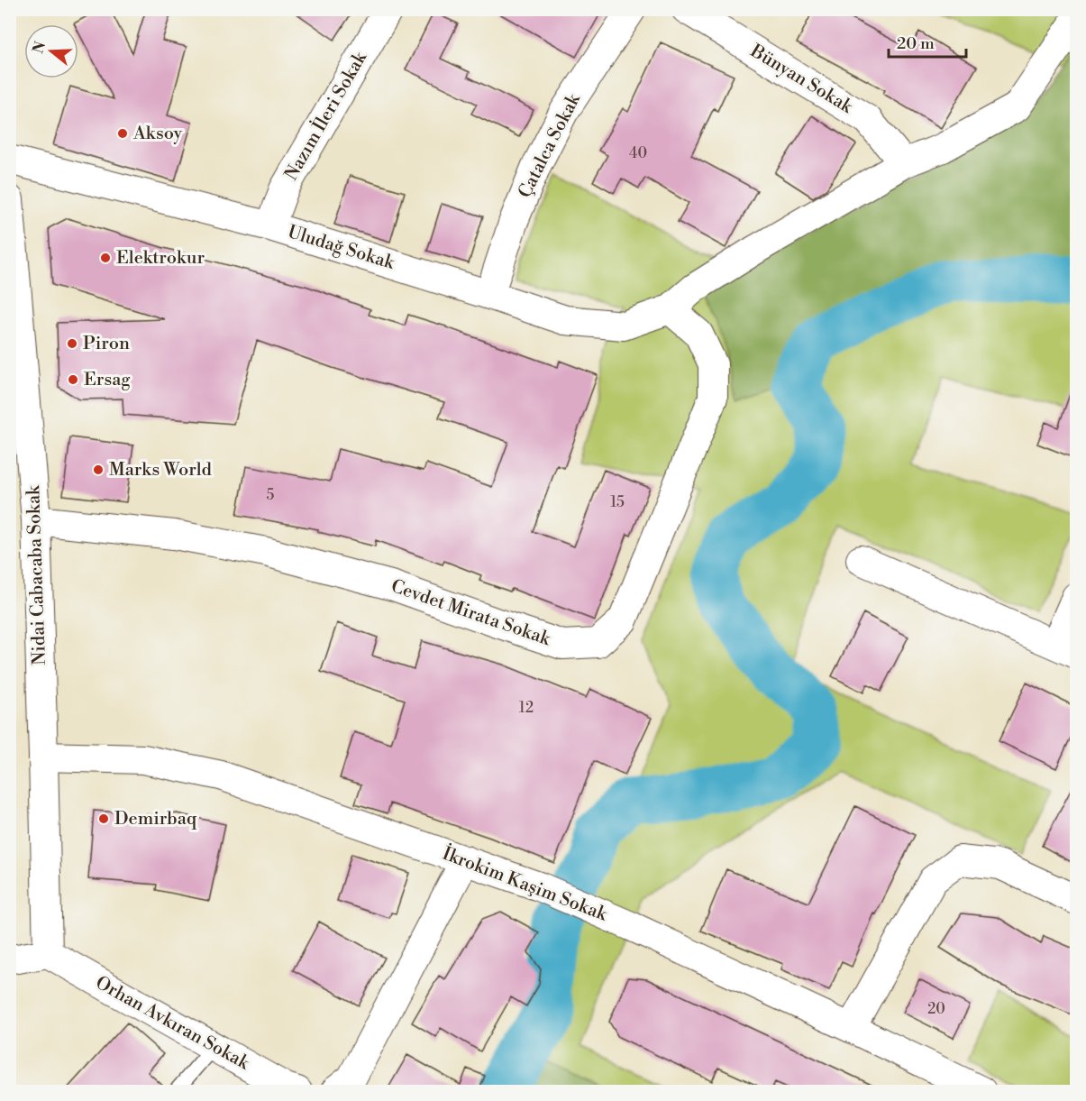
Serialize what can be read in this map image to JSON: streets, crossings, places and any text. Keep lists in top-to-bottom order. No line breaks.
{"streets":{"street":["Bünyan Sokak","Nazım İleri Sokak","Çatalca Sokak","Uludağ Sokak","Nidai Cabacaba Sokak","Cevdet Mirata Sokak","İkrokim Kaşim Sokak","Orhan Avkıran Sokak"]},"crossings":[["Nazım İleri Sokak","Uludağ Sokak"],["Çatalca Sokak","Uludağ Sokak"],["Uludağ Sokak","Cevdet Mirata Sokak"],["Nidai Cabacaba Sokak","Cevdet Mirata Sokak"],["Nidai Cabacaba Sokak","İkrokim Kaşim Sokak"],["Nidai Cabacaba Sokak","Orhan Avkıran Sokak"]],"places":["Aksoy","Elektrokur","Piron","Ersag","Marks World","Demirbaq"],"house_numbers":["40","5","15","12","20"],"scale_bar":"20 m","north":"left"}
